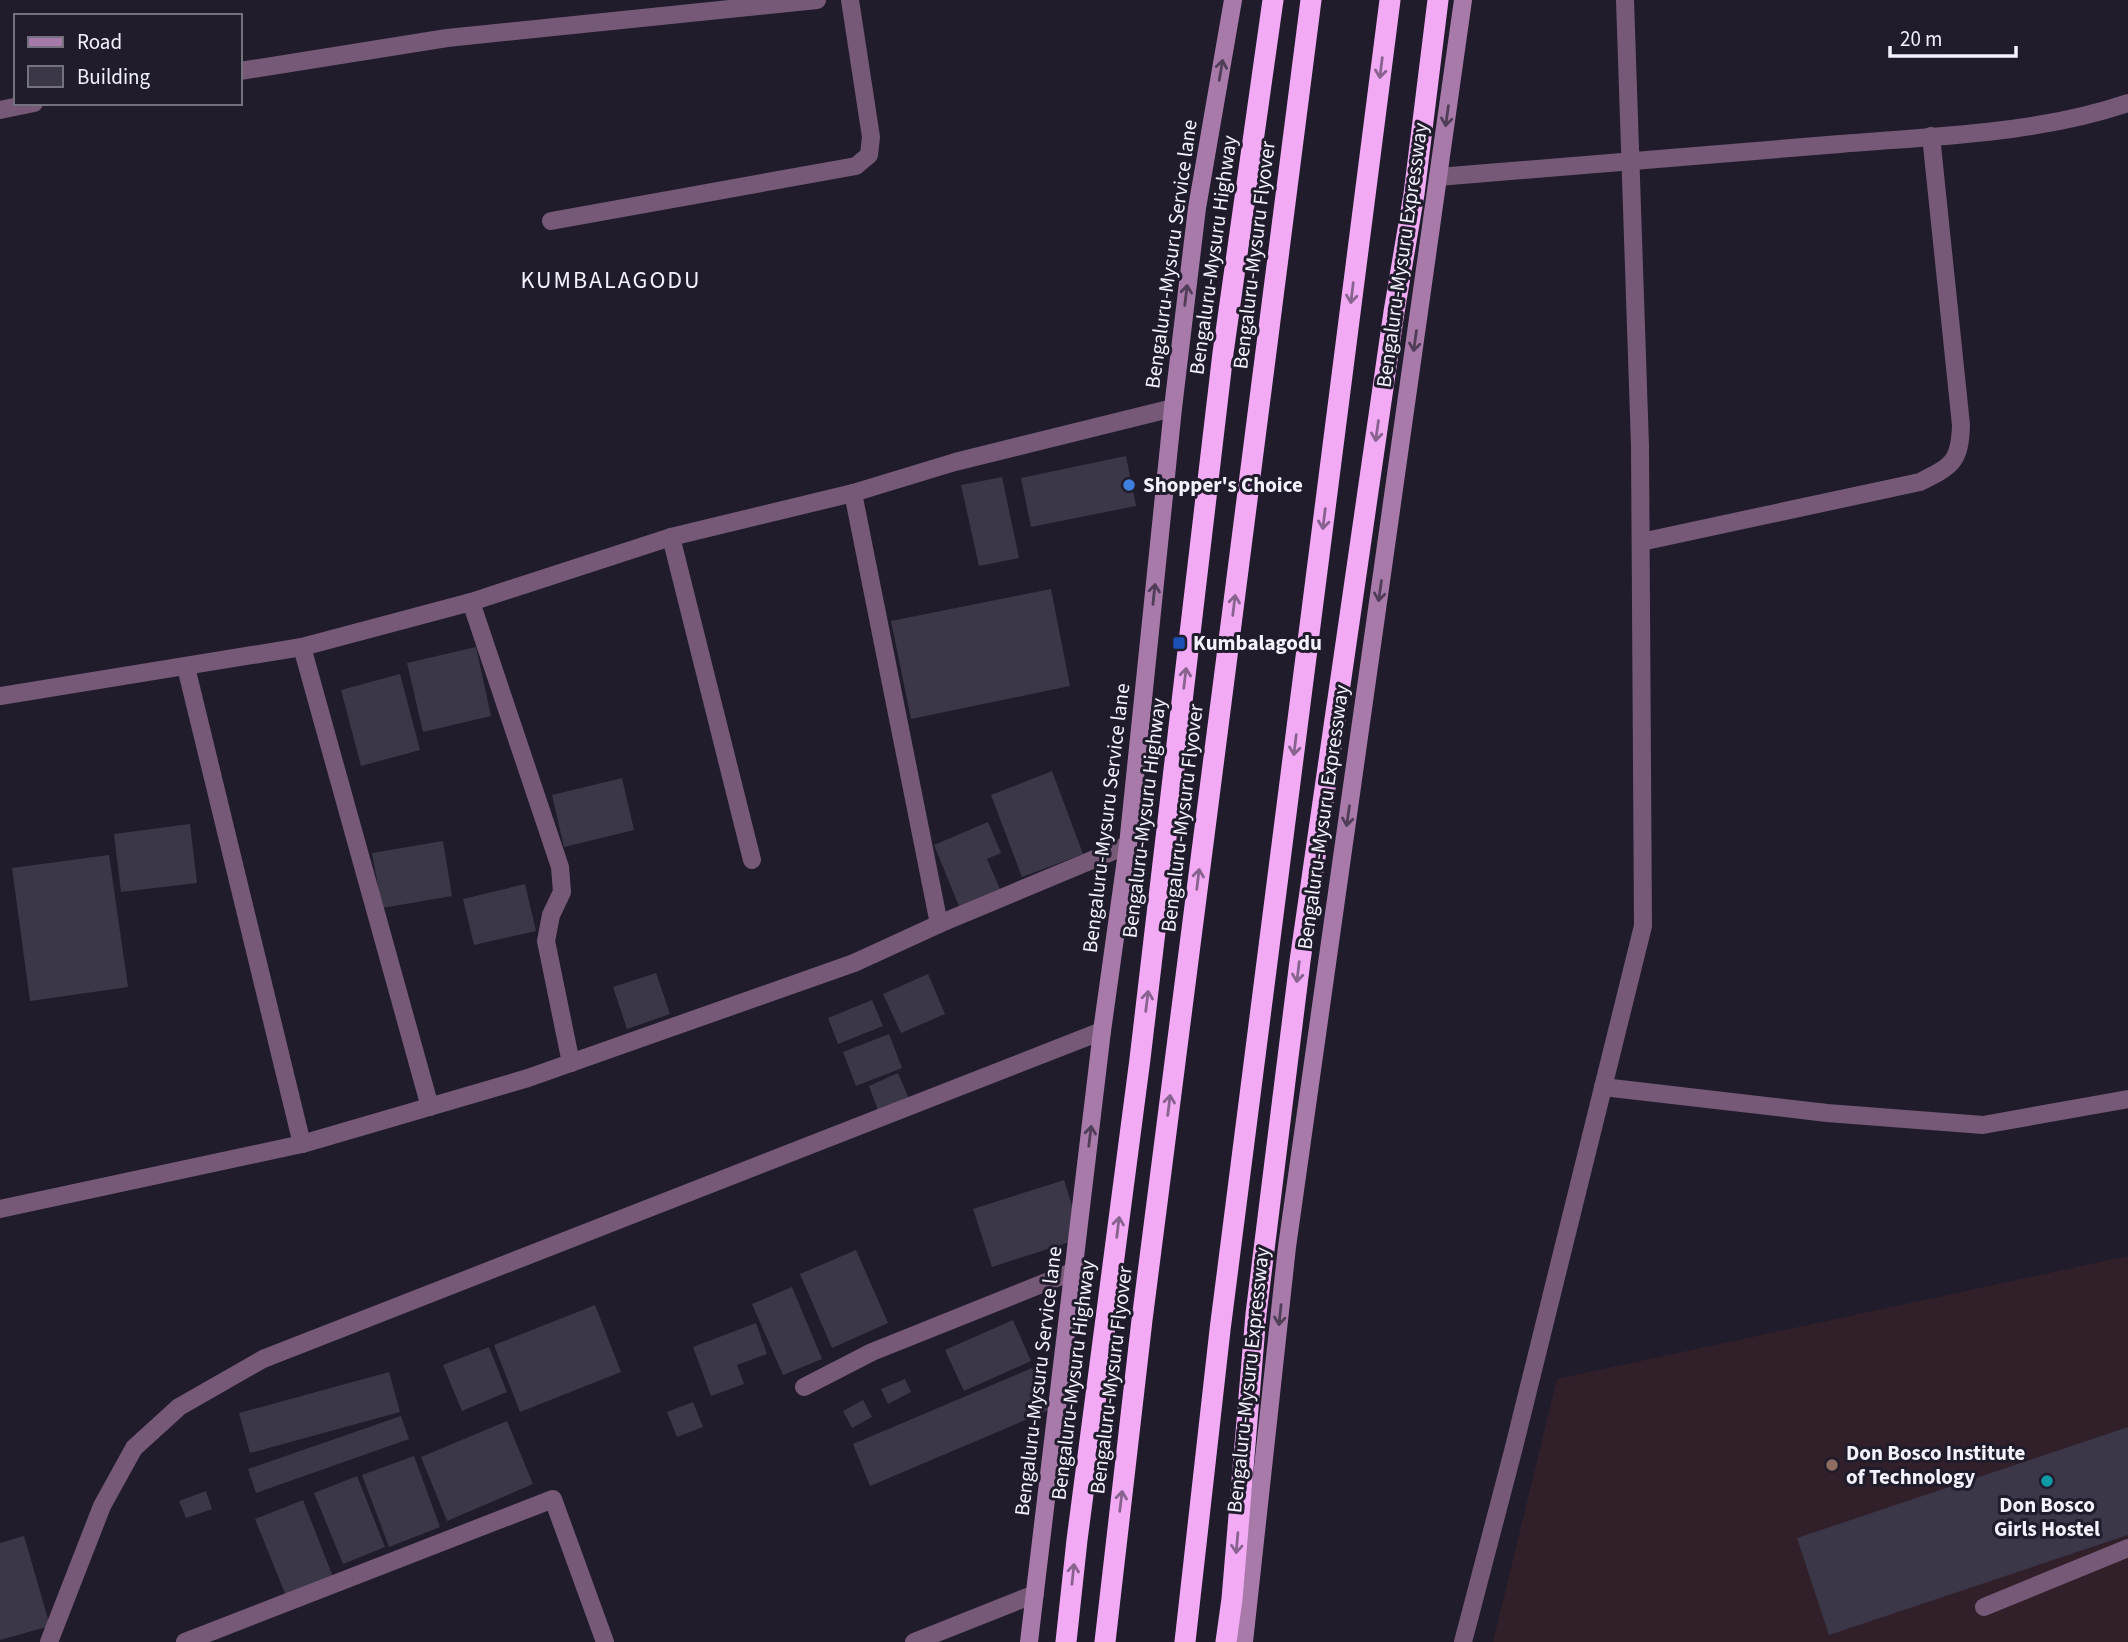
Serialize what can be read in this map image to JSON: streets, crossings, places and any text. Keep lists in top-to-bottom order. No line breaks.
{"streets":{"highway":["Bengaluru-Mysuru Highway","Bengaluru-Mysuru Flyover","Bengaluru-Mysuru Expressway"],"street":["Bengaluru-Mysuru Service lane"]},"one_way":["Bengaluru-Mysuru Service lane","Bengaluru-Mysuru Highway","Bengaluru-Mysuru Flyover","Bengaluru-Mysuru Expressway"],"districts":["KUMBALAGODU"],"places":{"other":["Shopper's Choice","Don Bosco Institute of Technology","Don Bosco Girls Hostel"],"transit":["Kumbalagodu"]},"legend":["Road","Building"],"scale_bar":"20 m"}
